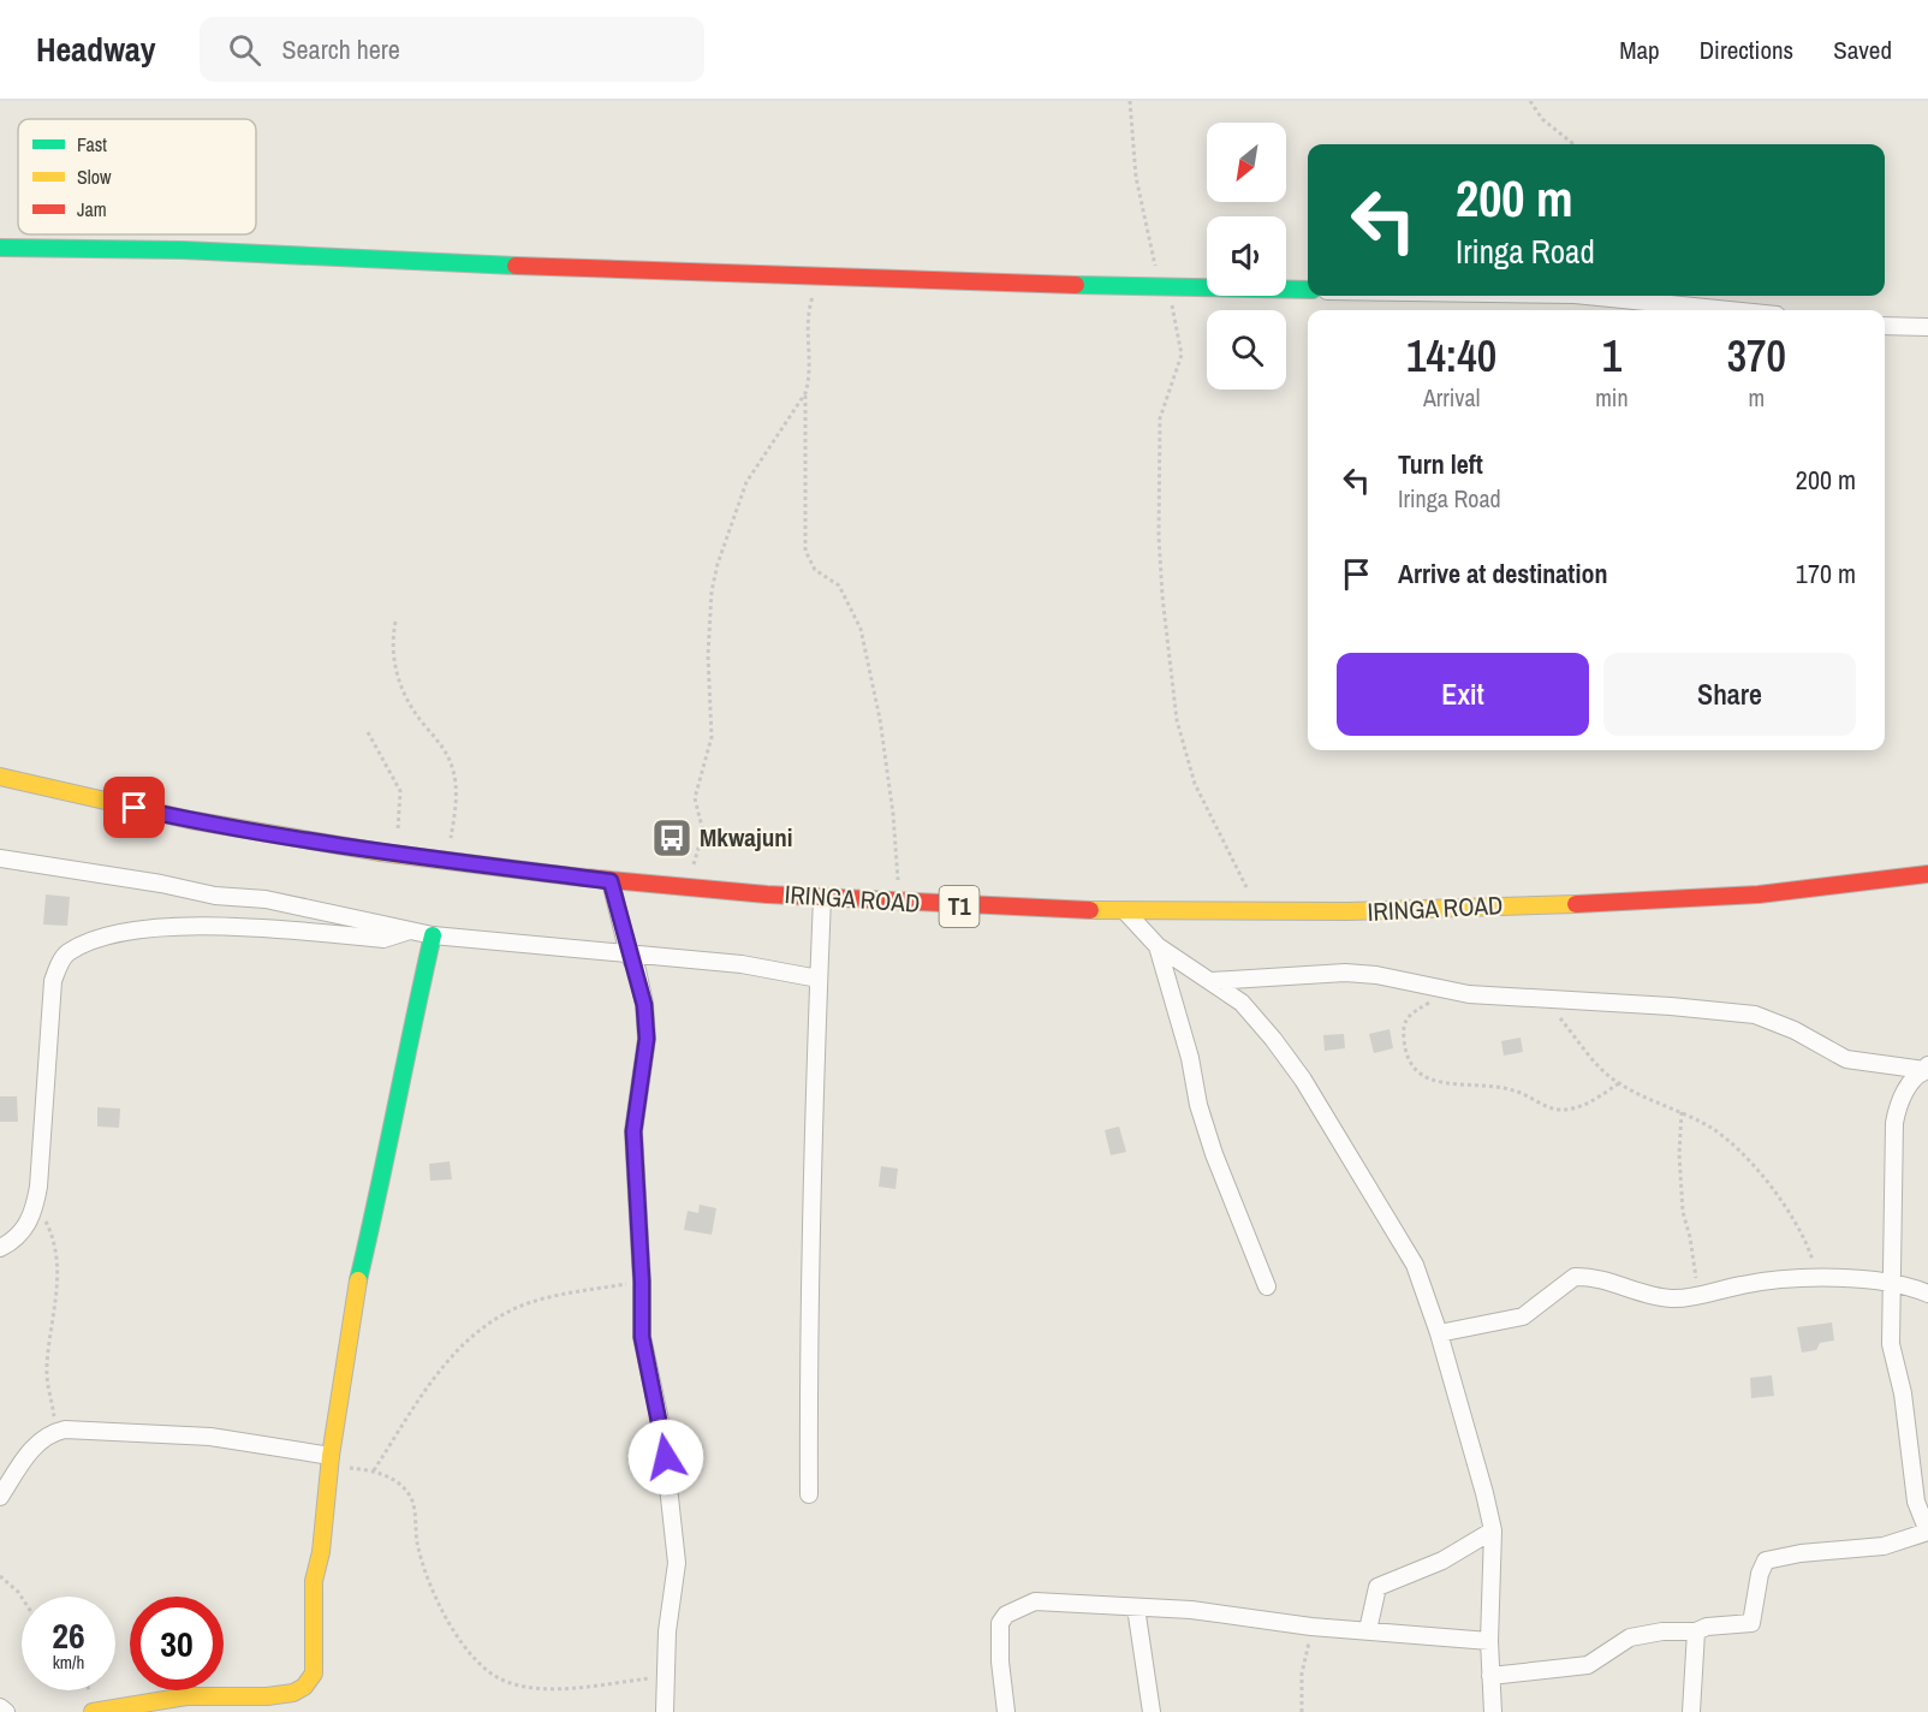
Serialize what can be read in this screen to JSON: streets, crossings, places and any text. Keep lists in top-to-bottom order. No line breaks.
{"streets":{"main road":["IRINGA ROAD","T1"]},"places":{"bus stop":["Mkwajuni"]},"legend":["Fast","Slow","Jam"],"north":"bottom left","page":{"header":"Headway","search":"Search here","nav":["Map","Directions","Saved"],"turn":["200 m","Iringa Road"],"eta":["14:40","Arrival","1","min","370","m"],"list":[{"name":"Turn left","note":"Iringa Road","value":"200 m"},{"name":"Arrive at destination","value":"170 m"}],"buttons":["Exit","Share"],"speed":"26 km/h","limit":"30"}}
